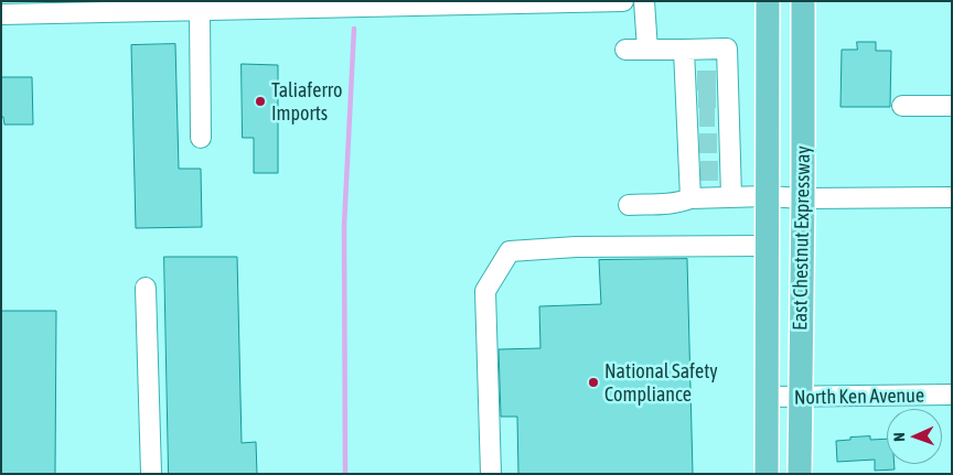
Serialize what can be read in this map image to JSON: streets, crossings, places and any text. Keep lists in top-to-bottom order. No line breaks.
{"streets":{"main road":["East Chestnut Expressway"],"street":["North Ken Avenue"]},"crossings":[["East Chestnut Expressway","North Ken Avenue"]],"places":["Taliaferro Imports","National Safety Compliance"],"north":"left"}
